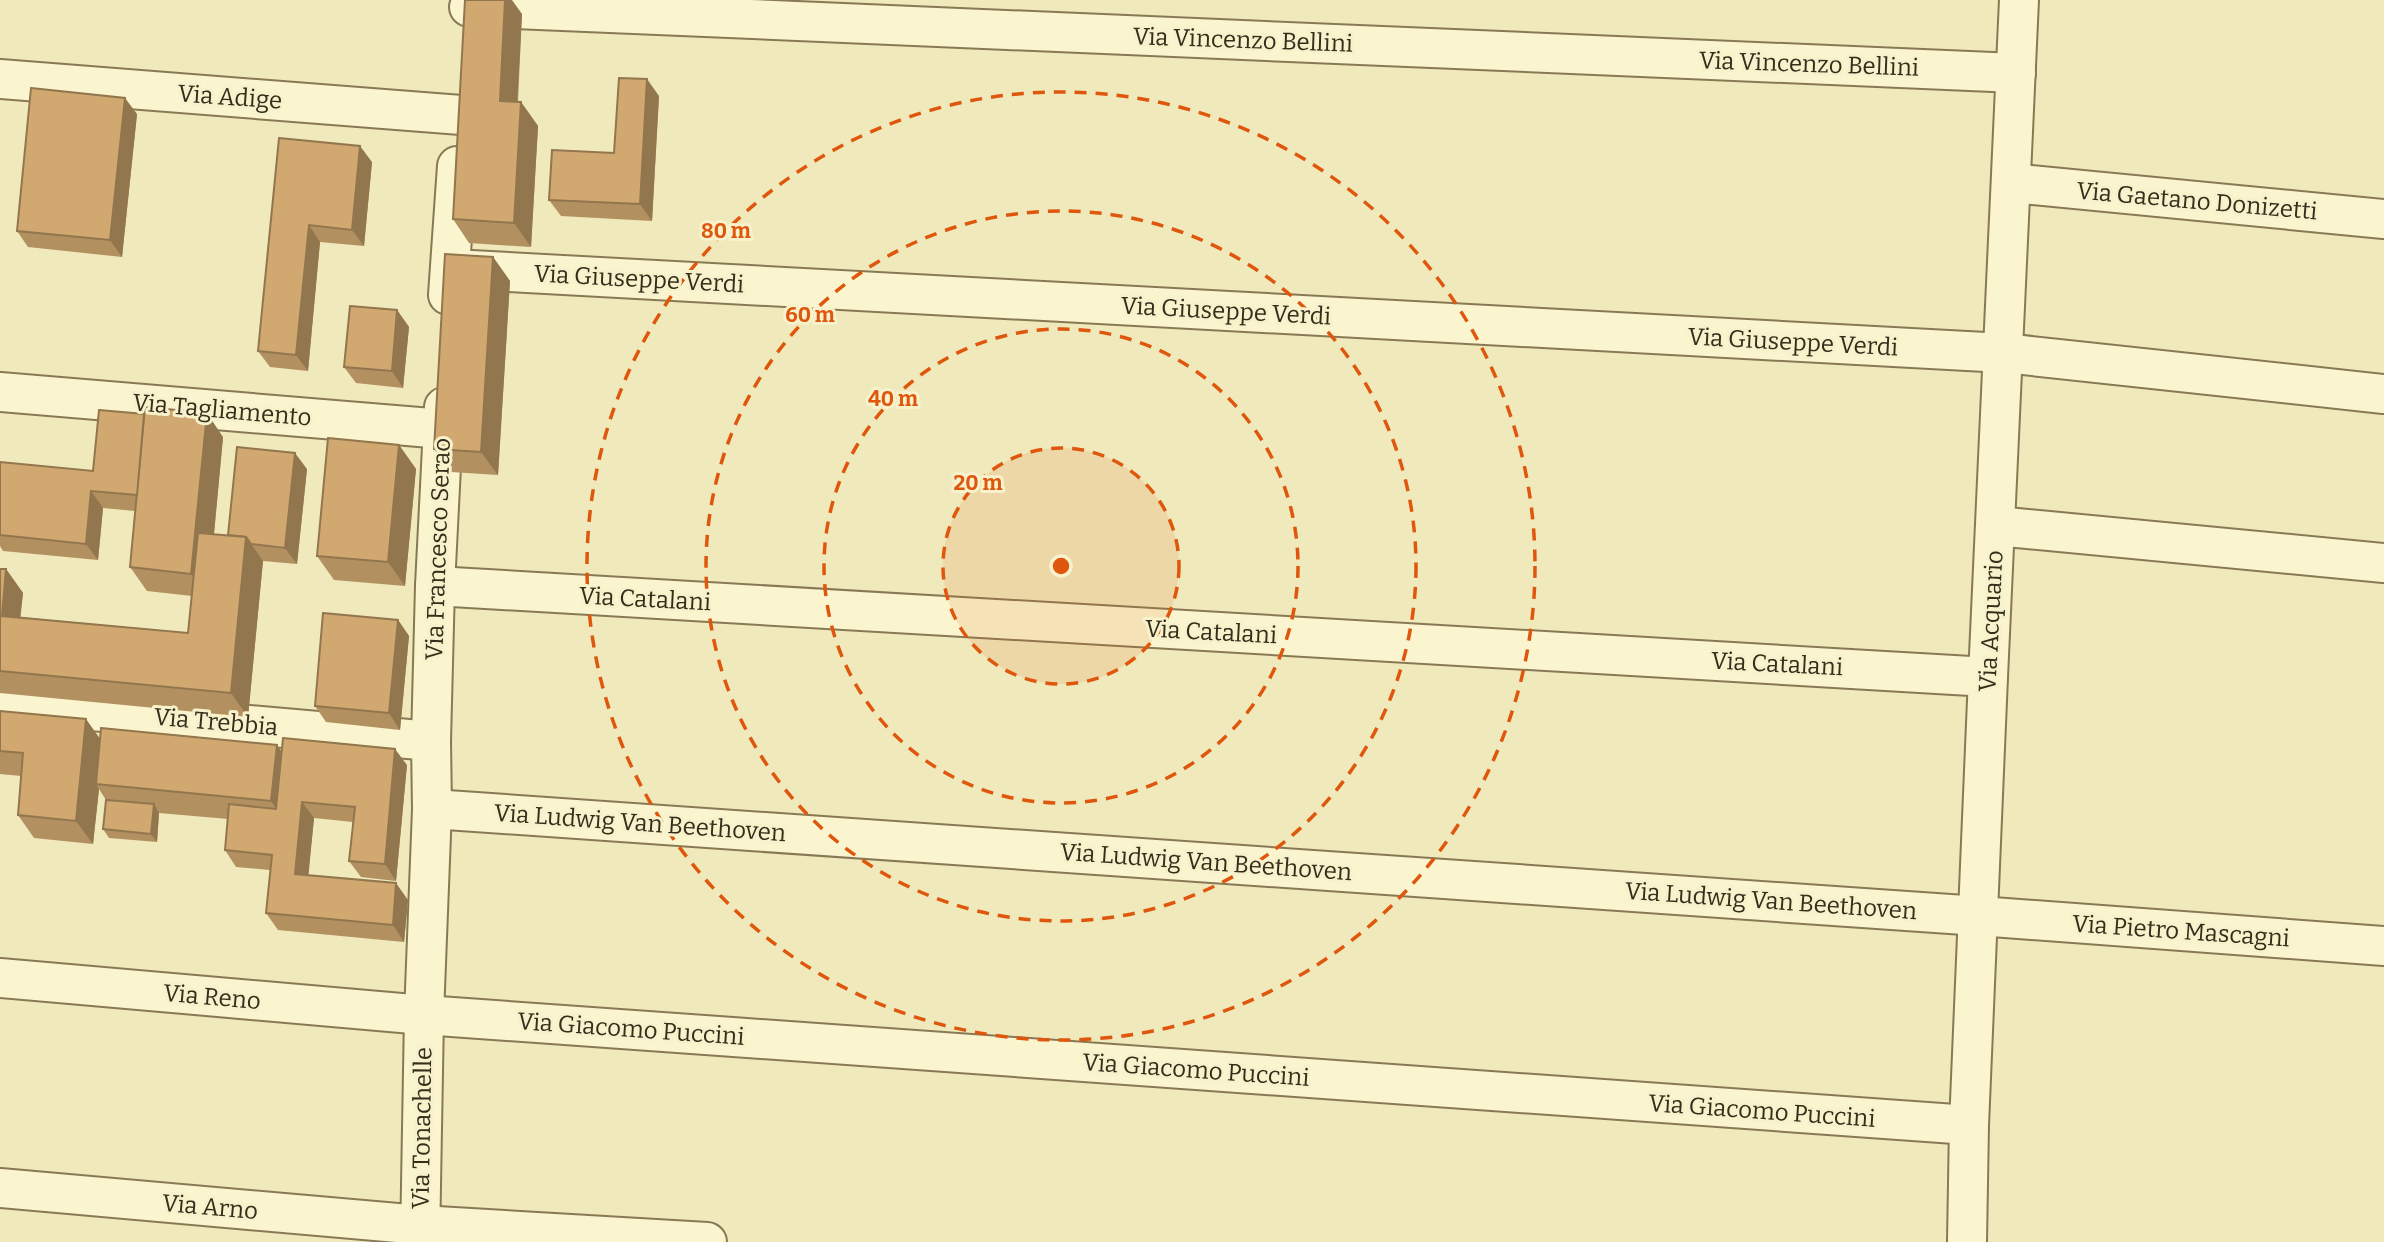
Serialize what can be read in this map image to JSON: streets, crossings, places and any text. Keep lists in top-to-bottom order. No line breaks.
{"streets":{"street":["Via Vincenzo Bellini","Via Adige","Via Gaetano Donizetti","Via Giuseppe Verdi","Via Tagliamento","Via Francesco Serao","Via Catalani","Via Acquario","Via Trebbia","Via Ludwig Van Beethoven","Via Pietro Mascagni","Via Reno","Via Giacomo Puccini","Via Tonachelle","Via Arno"]},"crossings":[["Via Vincenzo Bellini","Via Acquario"],["Via Adige","Via Giuseppe Verdi"],["Via Gaetano Donizetti","Via Acquario"],["Via Giuseppe Verdi","Via Acquario"],["Via Tagliamento","Via Francesco Serao"],["Via Francesco Serao","Via Catalani"],["Via Francesco Serao","Via Trebbia"],["Via Francesco Serao","Via Ludwig Van Beethoven"],["Via Francesco Serao","Via Reno"],["Via Francesco Serao","Via Giacomo Puccini"],["Via Francesco Serao","Via Tonachelle"],["Via Catalani","Via Acquario"],["Via Acquario","Via Ludwig Van Beethoven"],["Via Acquario","Via Pietro Mascagni"],["Via Acquario","Via Giacomo Puccini"],["Via Ludwig Van Beethoven","Via Pietro Mascagni"],["Via Reno","Via Giacomo Puccini"],["Via Reno","Via Tonachelle"],["Via Giacomo Puccini","Via Tonachelle"],["Via Tonachelle","Via Arno"]],"rings":["80 m","60 m","40 m","20 m"]}
